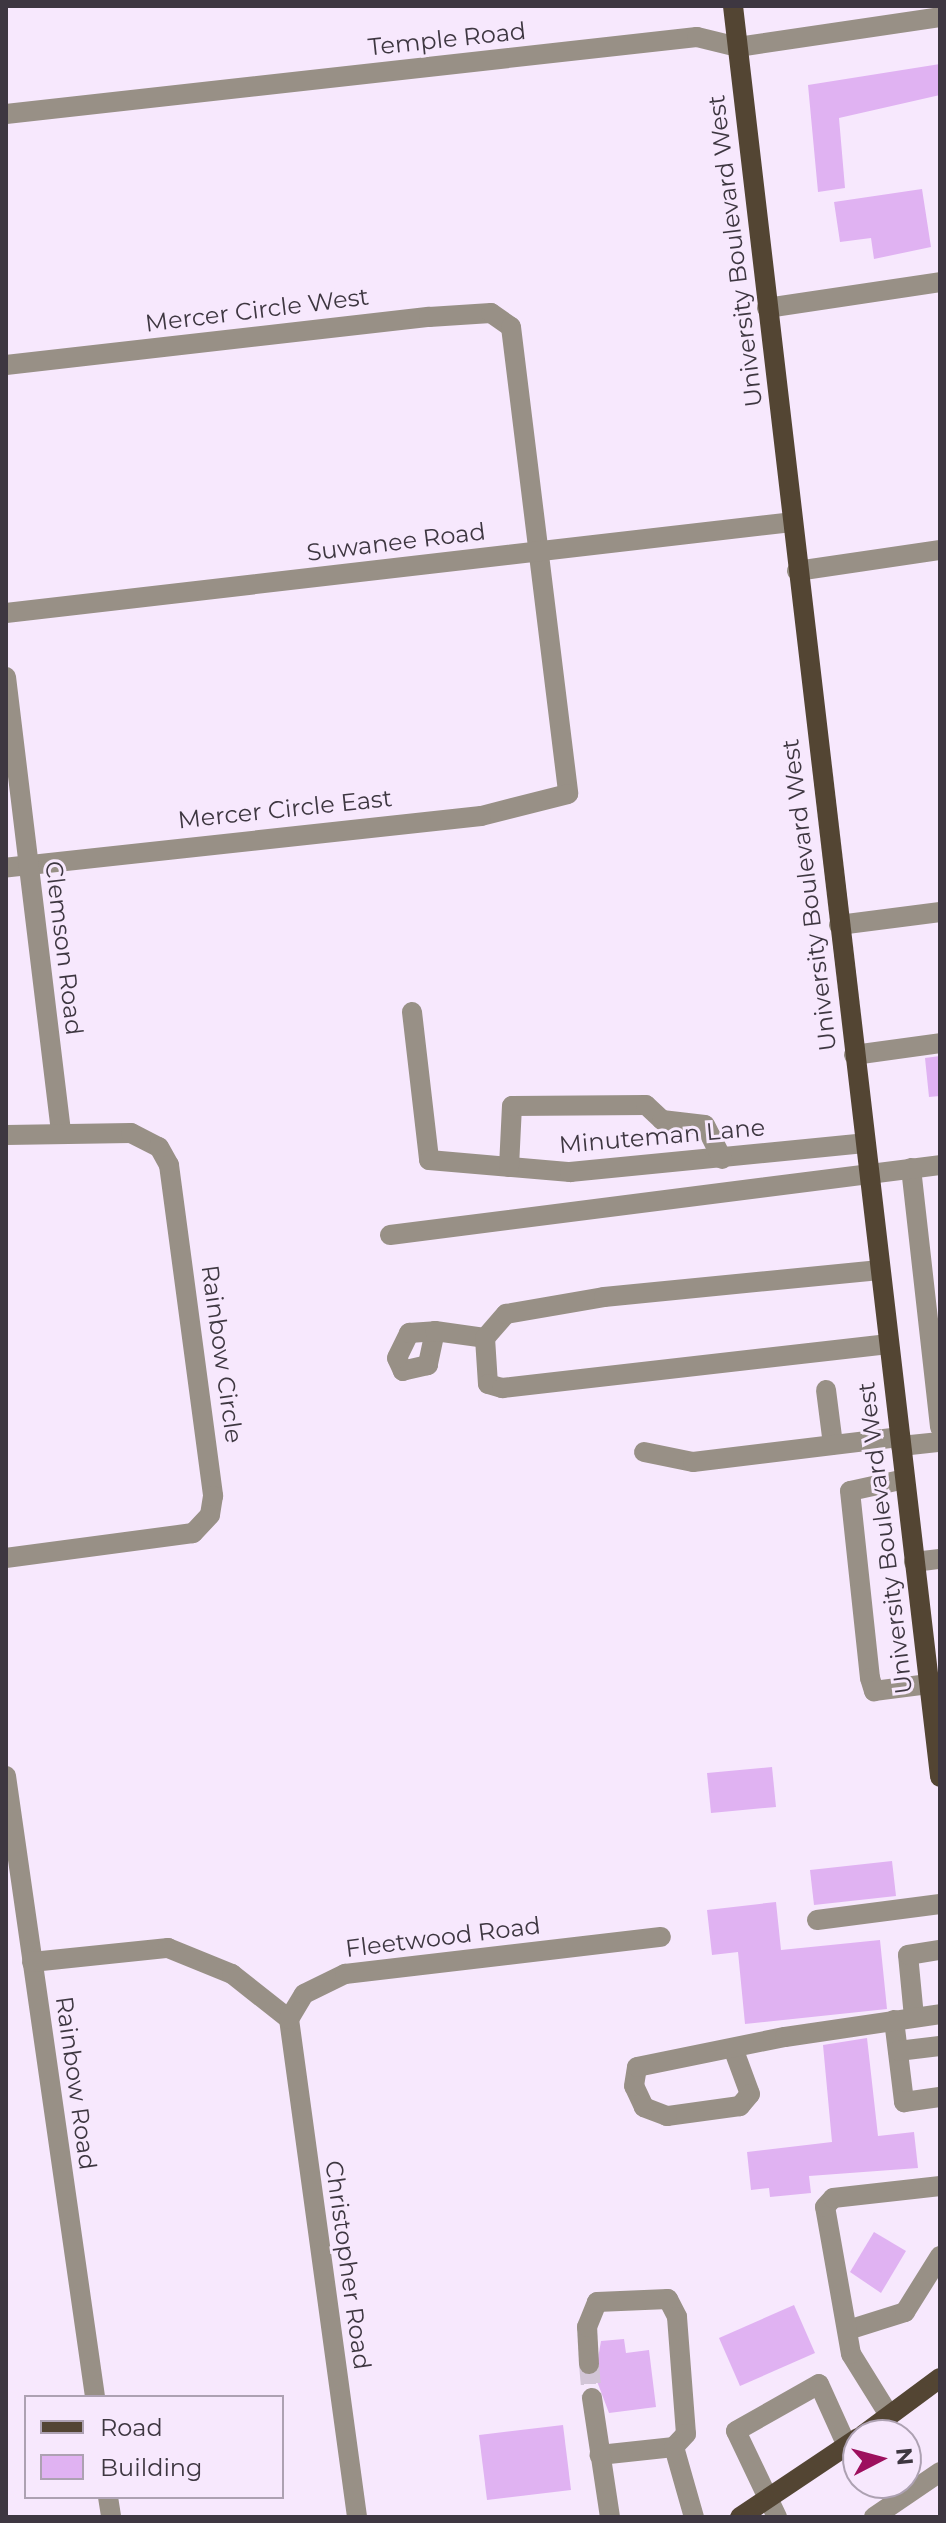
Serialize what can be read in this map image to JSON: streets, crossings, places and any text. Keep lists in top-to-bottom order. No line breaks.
{"streets":{"main road":["University Boulevard West"],"street":["Temple Road","Mercer Circle West","Suwanee Road","Mercer Circle East","Clemson Road","Minuteman Lane","Rainbow Circle","Fleetwood Road","Rainbow Road","Christopher Road"]},"crossings":[["Temple Road","University Boulevard West"],["University Boulevard West","Suwanee Road"],["University Boulevard West","Minuteman Lane"],["Mercer Circle West","Suwanee Road"],["Mercer Circle West","Mercer Circle East"],["Suwanee Road","Mercer Circle East"],["Mercer Circle East","Clemson Road"],["Clemson Road","Rainbow Circle"],["Fleetwood Road","Christopher Road"]],"legend":["Road","Building"],"north":"right"}
